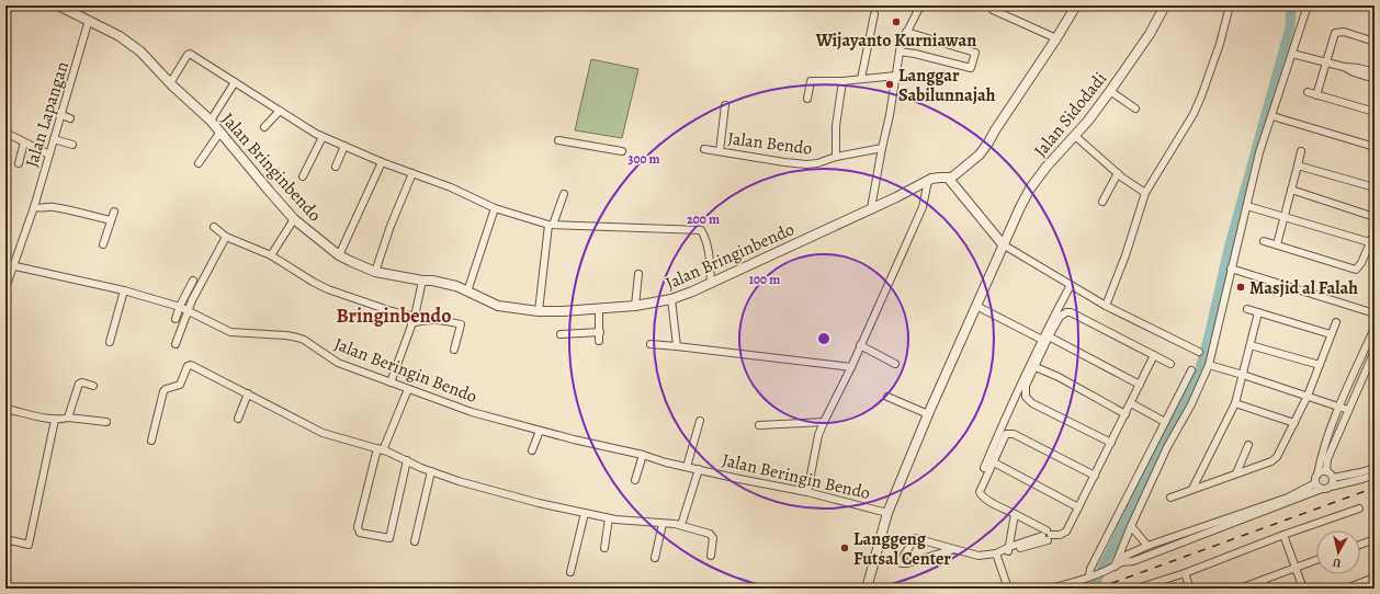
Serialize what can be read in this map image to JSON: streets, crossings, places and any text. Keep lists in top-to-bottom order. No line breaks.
{"streets":{"street":["Jalan Lapangan","Jalan Sidodadi","Jalan Bendo","Jalan Bringinbendo","Jalan Beringin Bendo"]},"crossings":[["Jalan Lapangan","Jalan Bringinbendo"],["Jalan Lapangan","Jalan Beringin Bendo"],["Jalan Sidodadi","Jalan Beringin Bendo"]],"districts":["Bringinbendo"],"places":["Wijayanto Kurniawan","Langgar Sabilunnajah","Masjid al Falah","Langgeng Futsal Center"],"north":"bottom","rings":["300 m","200 m","100 m"]}
